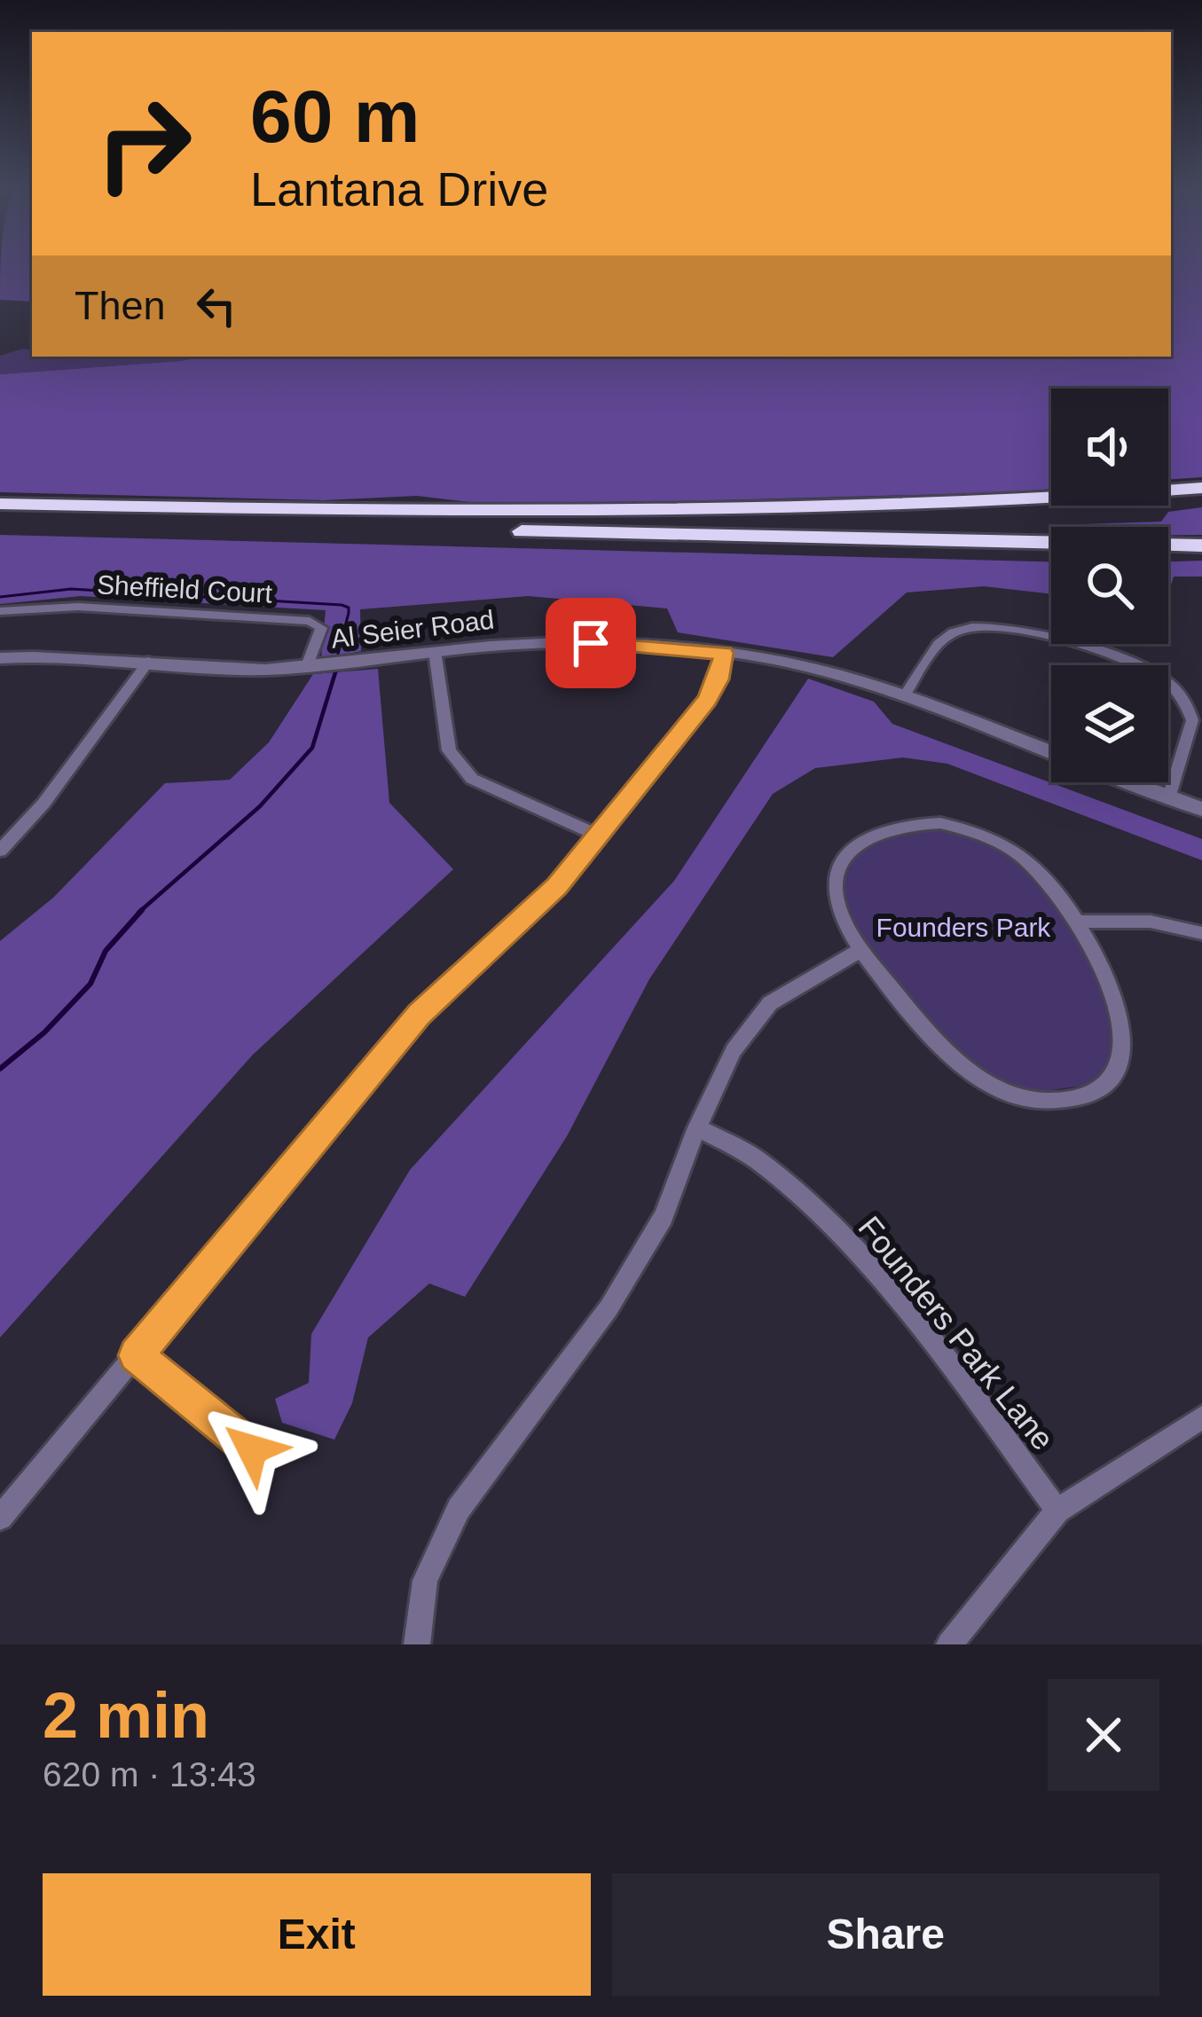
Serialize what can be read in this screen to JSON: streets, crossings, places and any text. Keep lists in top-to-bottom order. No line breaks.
{"streets":{"street":["Sheffield Court","Al Seier Road","Founders Park Lane"]},"crossings":[["Sheffield Court","Al Seier Road"]],"parks":["Founders Park"],"page":{"turn":["60 m","Lantana Drive"],"then":"Then","heading":["2 min","620 m · 13:43"],"buttons":["Exit","Share"]}}
